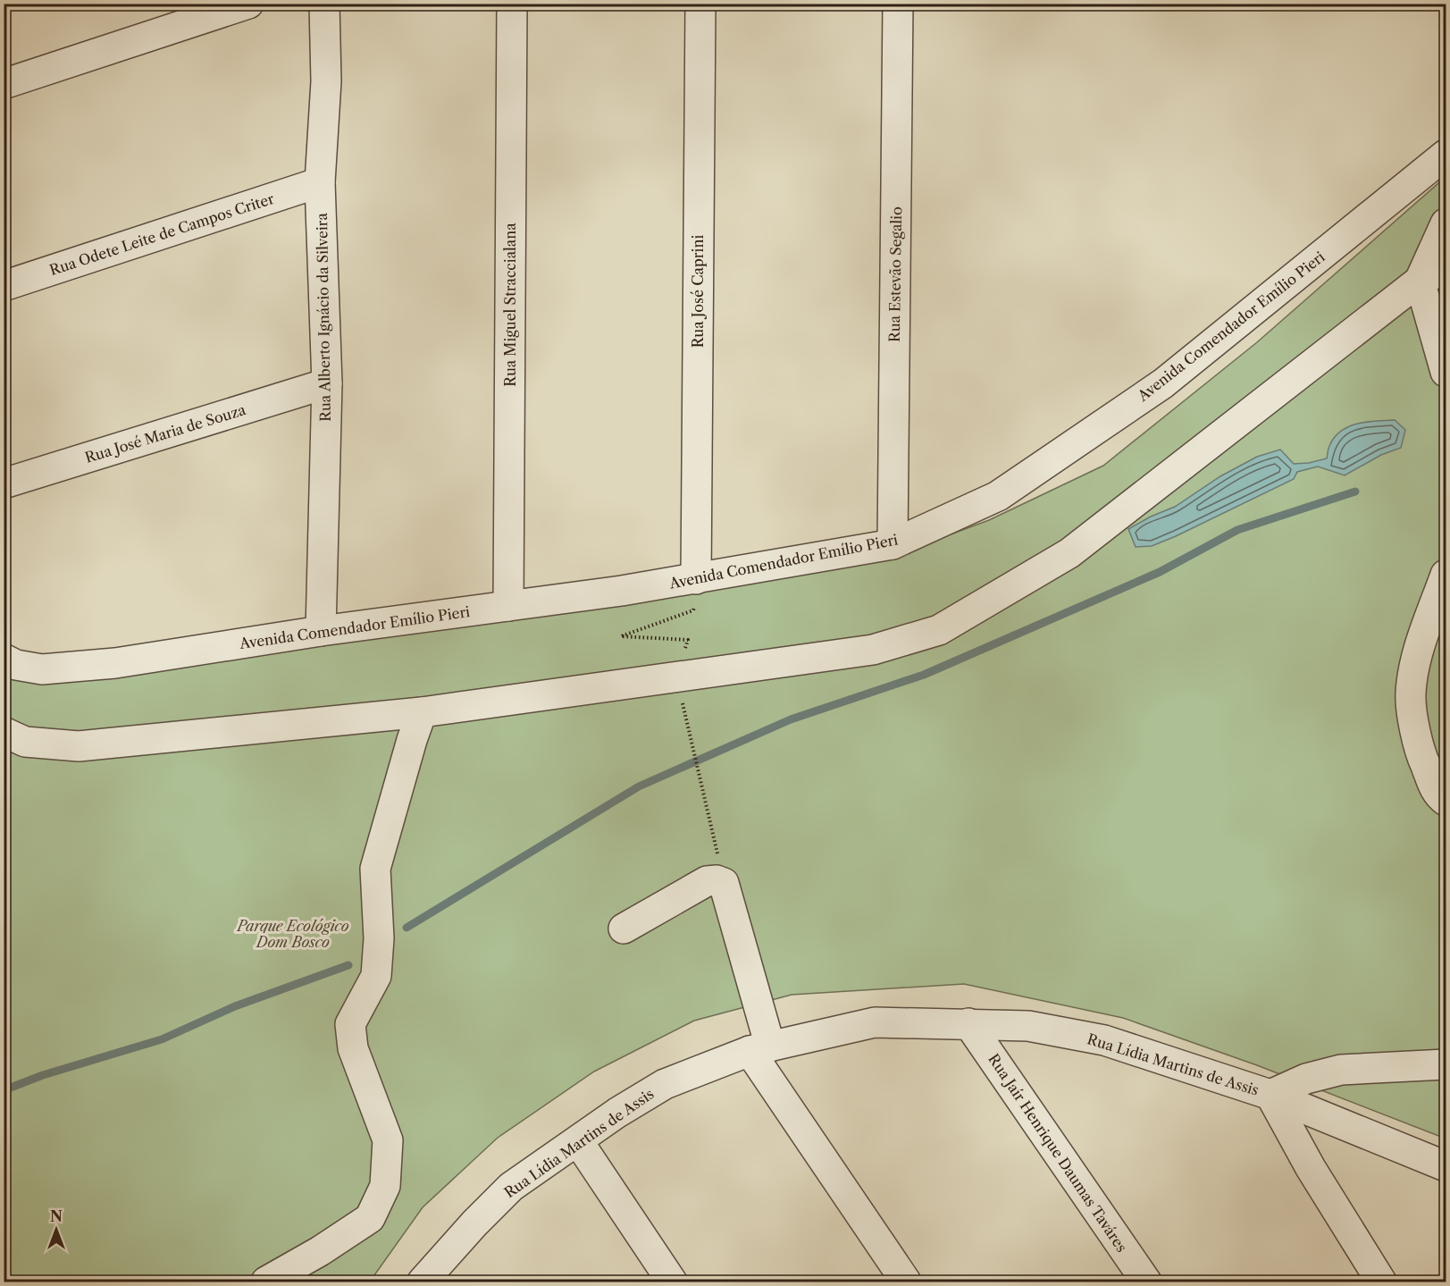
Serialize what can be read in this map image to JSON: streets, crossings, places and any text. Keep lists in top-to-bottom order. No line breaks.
{"streets":{"street":["Rua Odete Leite de Campos Criter","Rua Estevão Segalio","Rua José Caprini","Rua Miguel Straccialana","Rua Alberto Ignácio da Silveira","Avenida Comendador Emílio Pieri","Rua José Maria de Souza","Rua Lídia Martins de Assis","Rua Jaír Henrique Daumas Taváres"]},"crossings":[["Rua Odete Leite de Campos Criter","Rua Alberto Ignácio da Silveira"],["Rua Estevão Segalio","Avenida Comendador Emílio Pieri"],["Rua José Caprini","Avenida Comendador Emílio Pieri"],["Rua Miguel Straccialana","Avenida Comendador Emílio Pieri"],["Rua Alberto Ignácio da Silveira","Avenida Comendador Emílio Pieri"],["Rua Alberto Ignácio da Silveira","Rua José Maria de Souza"],["Rua Lídia Martins de Assis","Rua Jaír Henrique Daumas Taváres"]],"parks":["Parque Ecológico Dom Bosco"],"north":"top"}
